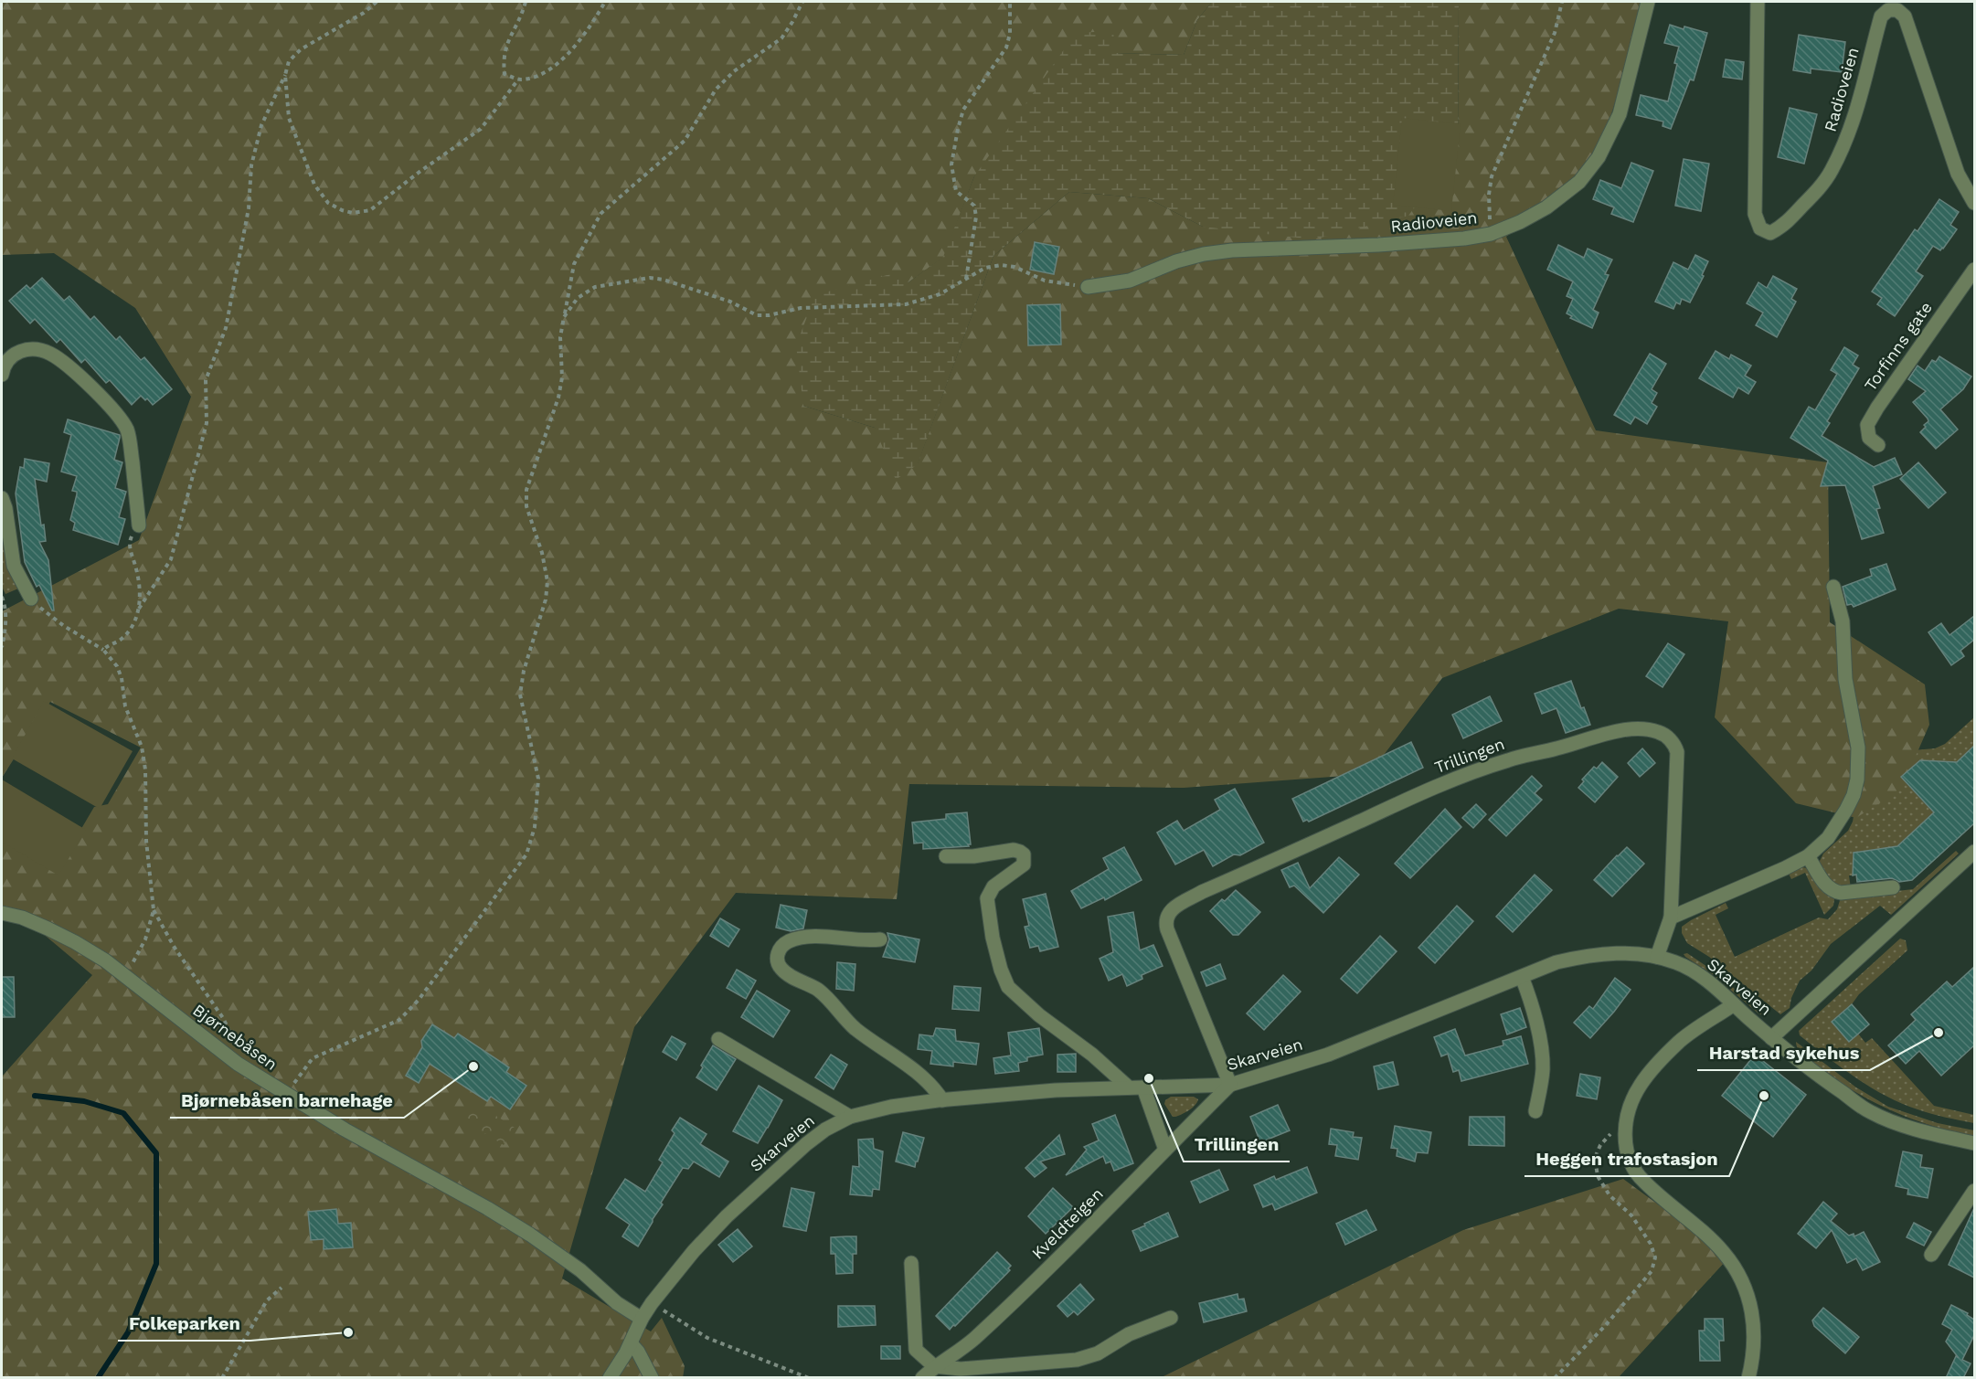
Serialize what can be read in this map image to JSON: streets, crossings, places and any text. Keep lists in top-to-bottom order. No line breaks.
{"streets":{"street":["Radioveien","Torfinns gate","Trillingen","Skarveien","Bjørnebåsen","Kveldteigen"]},"crossings":[["Trillingen","Skarveien"],["Trillingen","Kveldteigen"],["Skarveien","Bjørnebåsen"],["Skarveien","Kveldteigen"]],"places":["Harstad sykehus","Bjørnebåsen barnehage","Trillingen","Heggen trafostasjon","Folkeparken"]}
